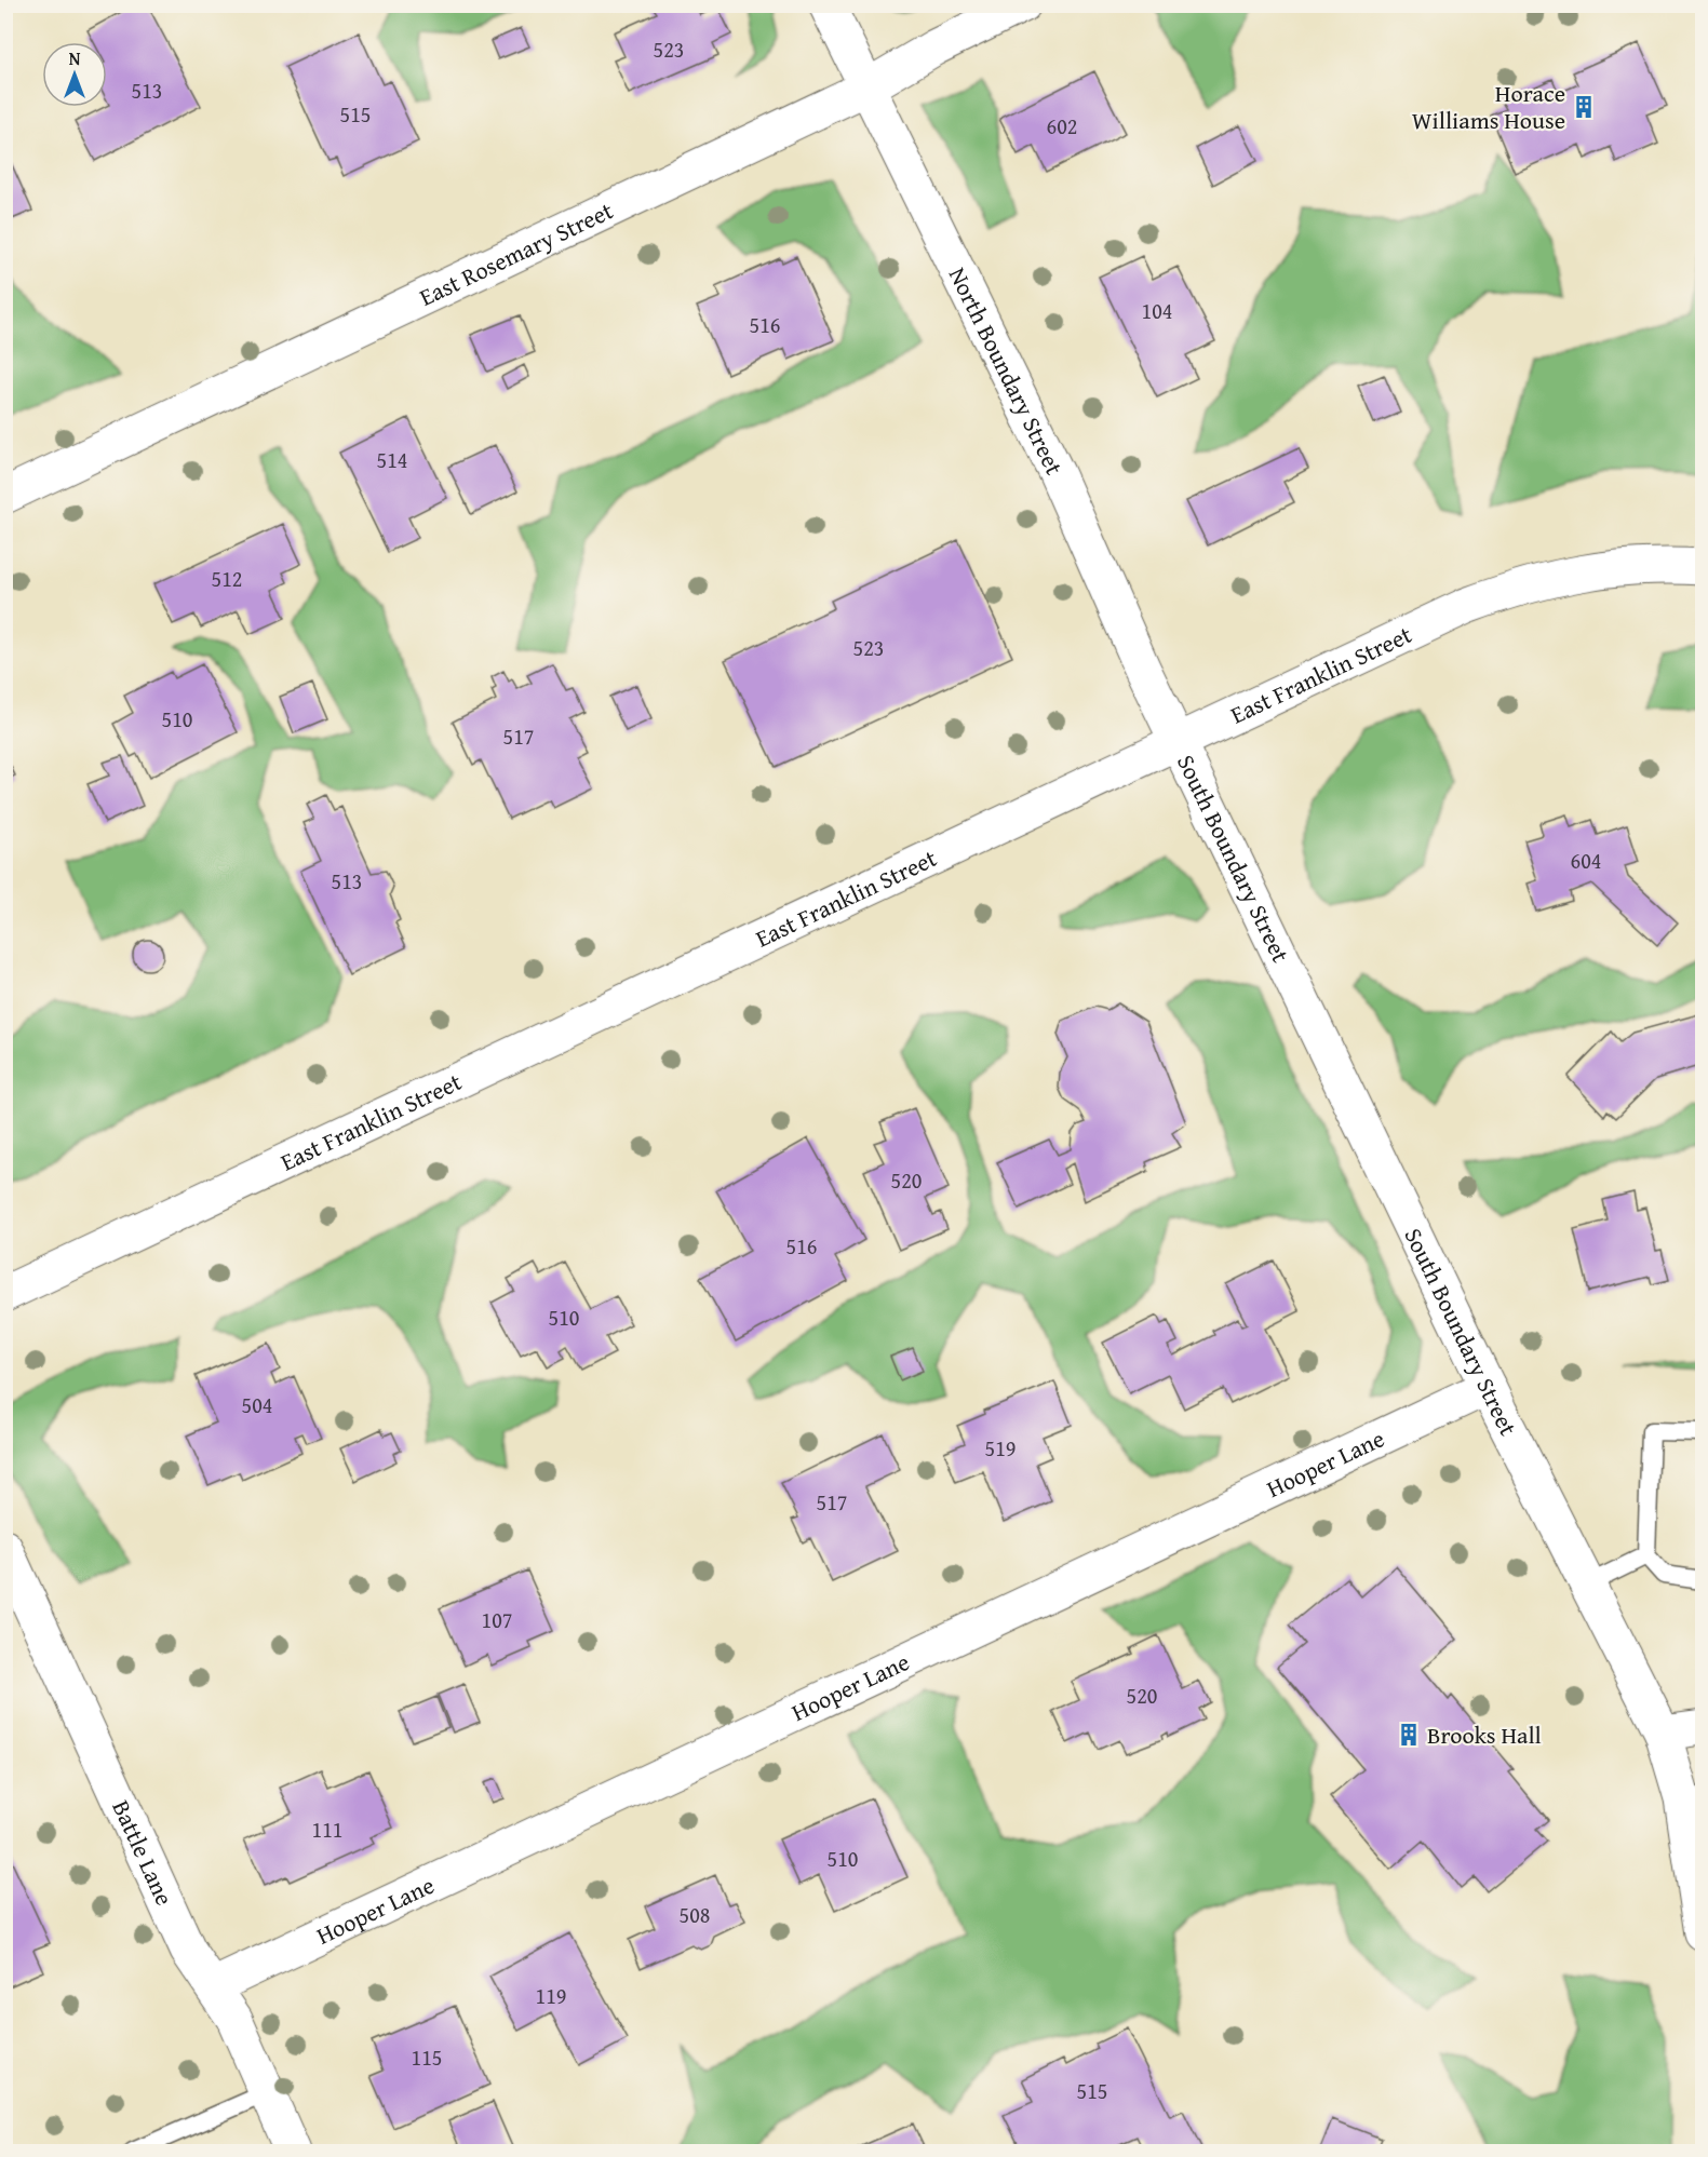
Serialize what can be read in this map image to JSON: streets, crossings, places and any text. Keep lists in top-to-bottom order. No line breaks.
{"streets":{"street":["East Rosemary Street","North Boundary Street","East Franklin Street","South Boundary Street","Hooper Lane","Battle Lane"]},"crossings":[["East Rosemary Street","North Boundary Street"],["North Boundary Street","East Franklin Street"],["North Boundary Street","South Boundary Street"],["East Franklin Street","South Boundary Street"],["South Boundary Street","Hooper Lane"],["Hooper Lane","Battle Lane"]],"places":{"building":["Horace Williams House","Brooks Hall"]},"house_numbers":["523","513","515","602","104","516","514","512","523","510","517","604","513","520","516","510","504","519","517","107","520","111","510","508","119","115","515"],"north":"top"}
